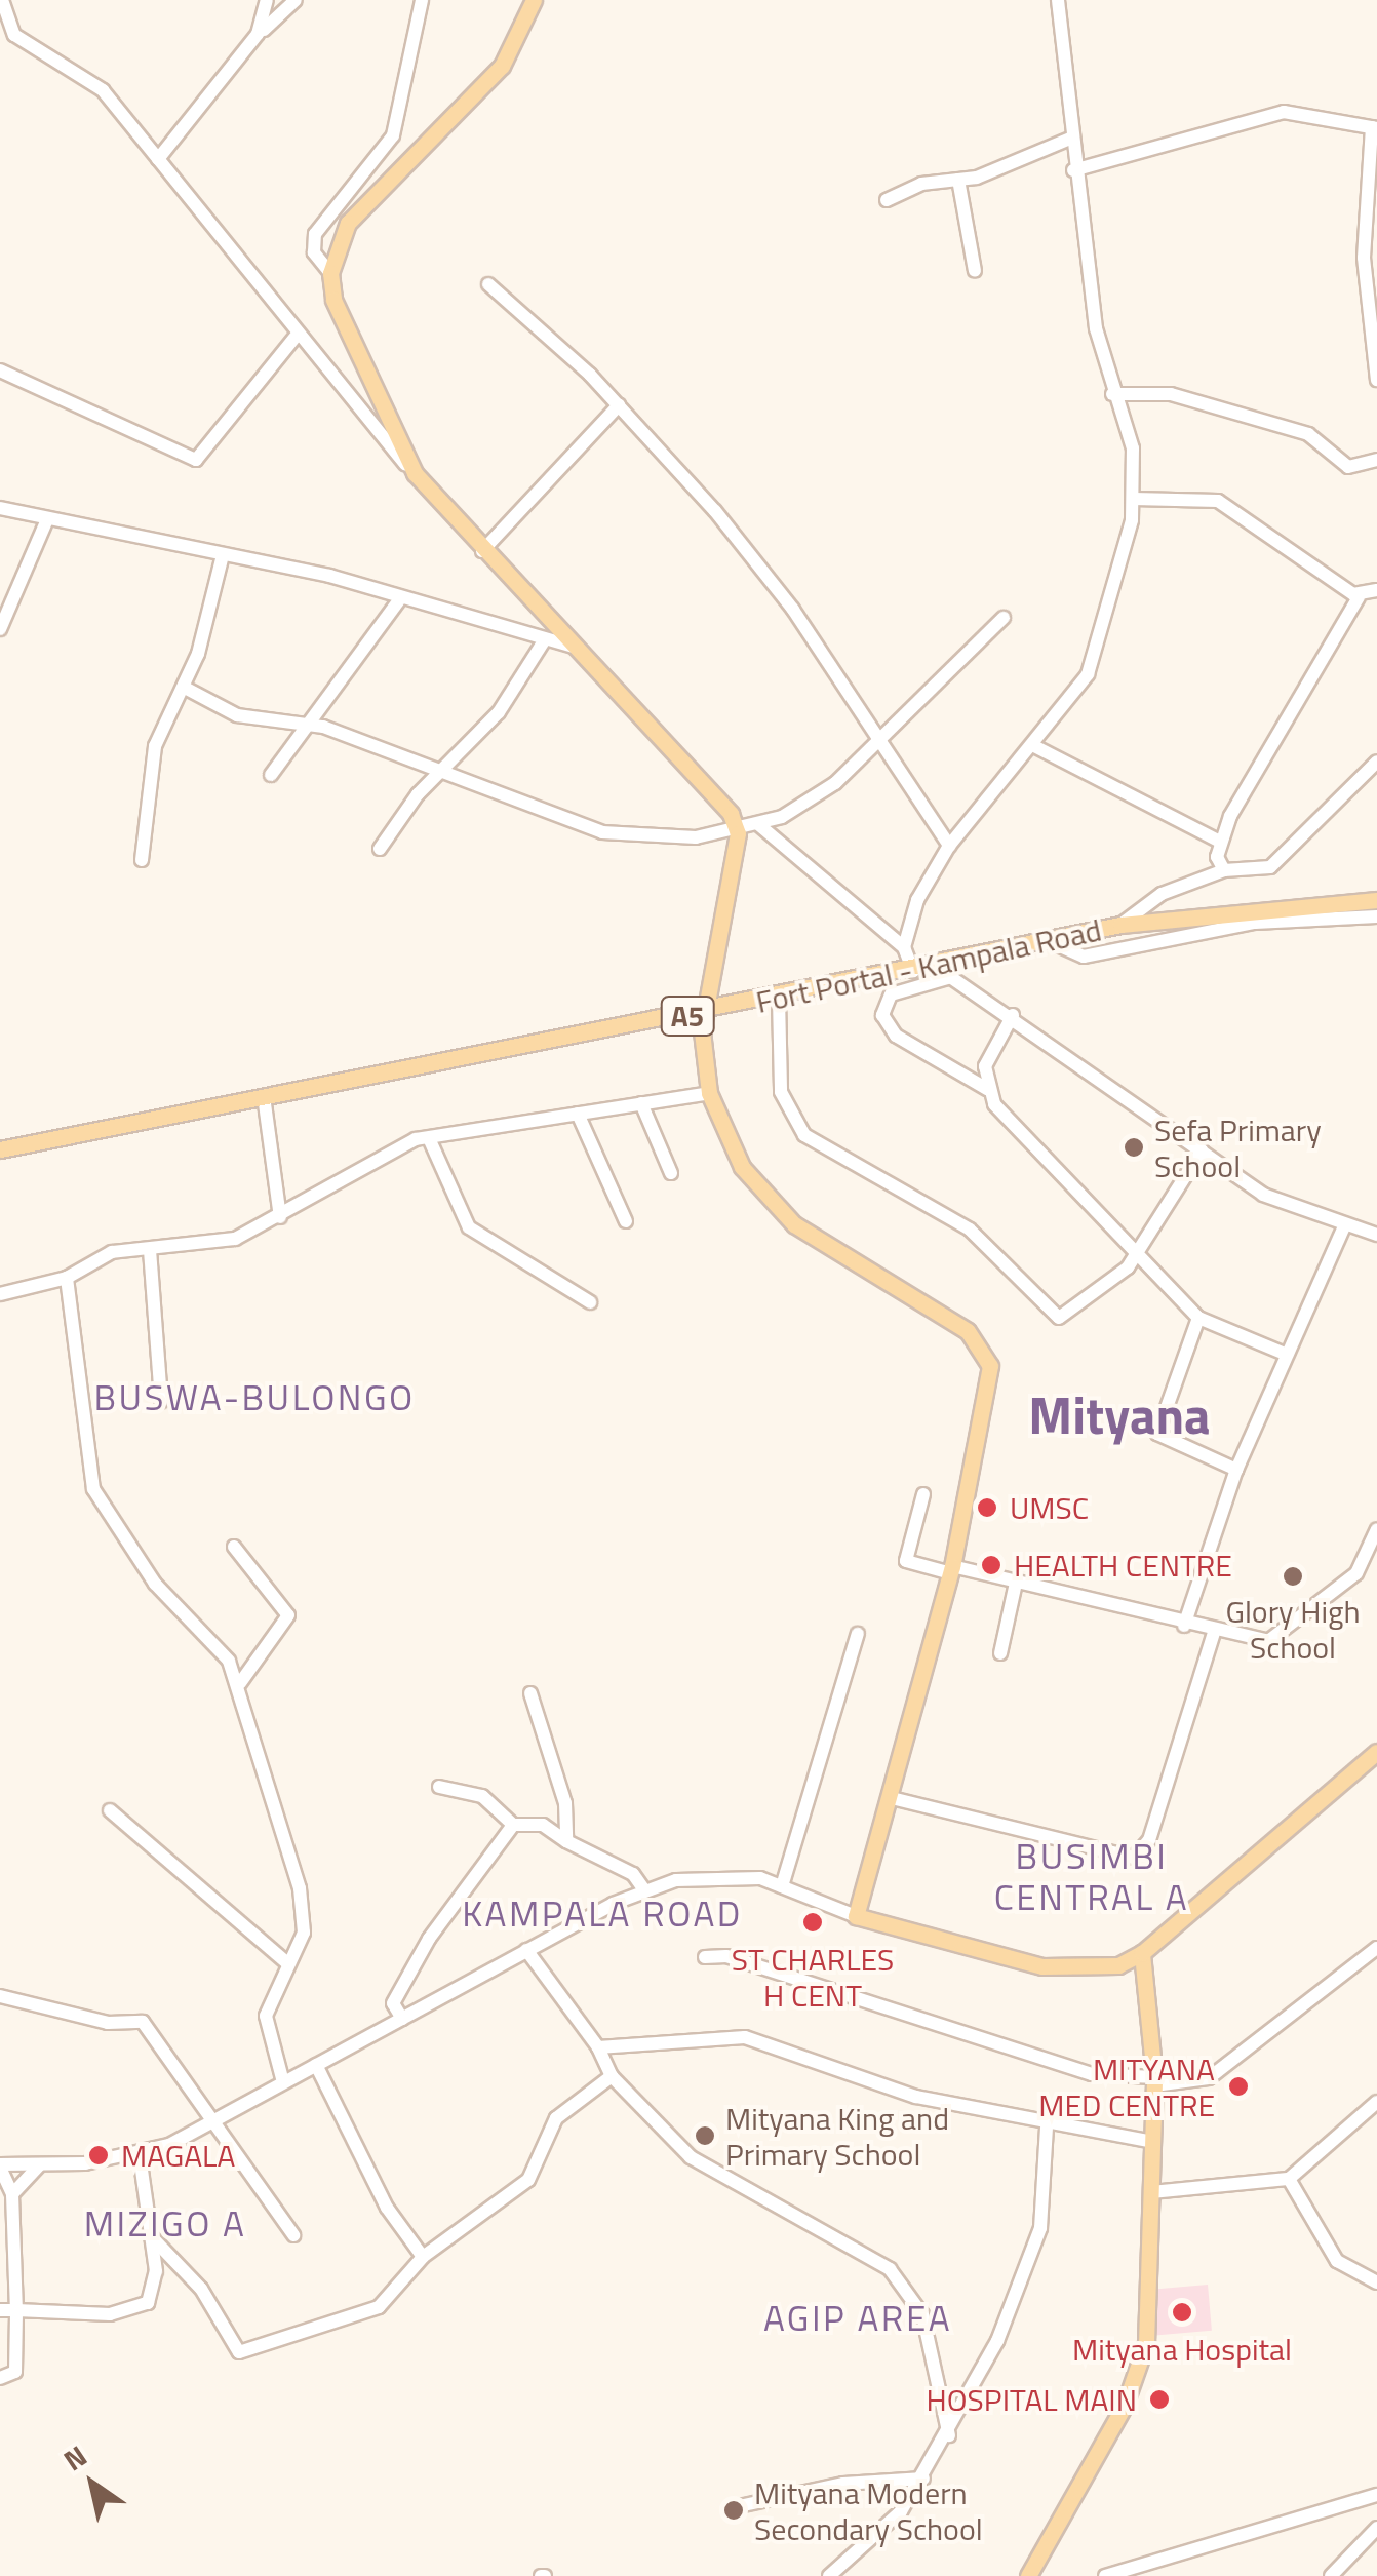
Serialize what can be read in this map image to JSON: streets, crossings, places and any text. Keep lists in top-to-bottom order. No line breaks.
{"streets":{"main road":["Fort Portal - Kampala Road","A5"]},"districts":["BUSWA-BULONGO","Mityana","BUSIMBI CENTRAL A","KAMPALA ROAD","MIZIGO A","AGIP AREA"],"places":["Sefa Primary School","UMSC","HEALTH CENTRE","Glory High School","ST CHARLES H CENT","MITYANA MED CENTRE","Mityana King and Primary School","MAGALA","Mityana Hospital","HOSPITAL MAIN","Mityana Modern Secondary School"],"north":"top left"}
